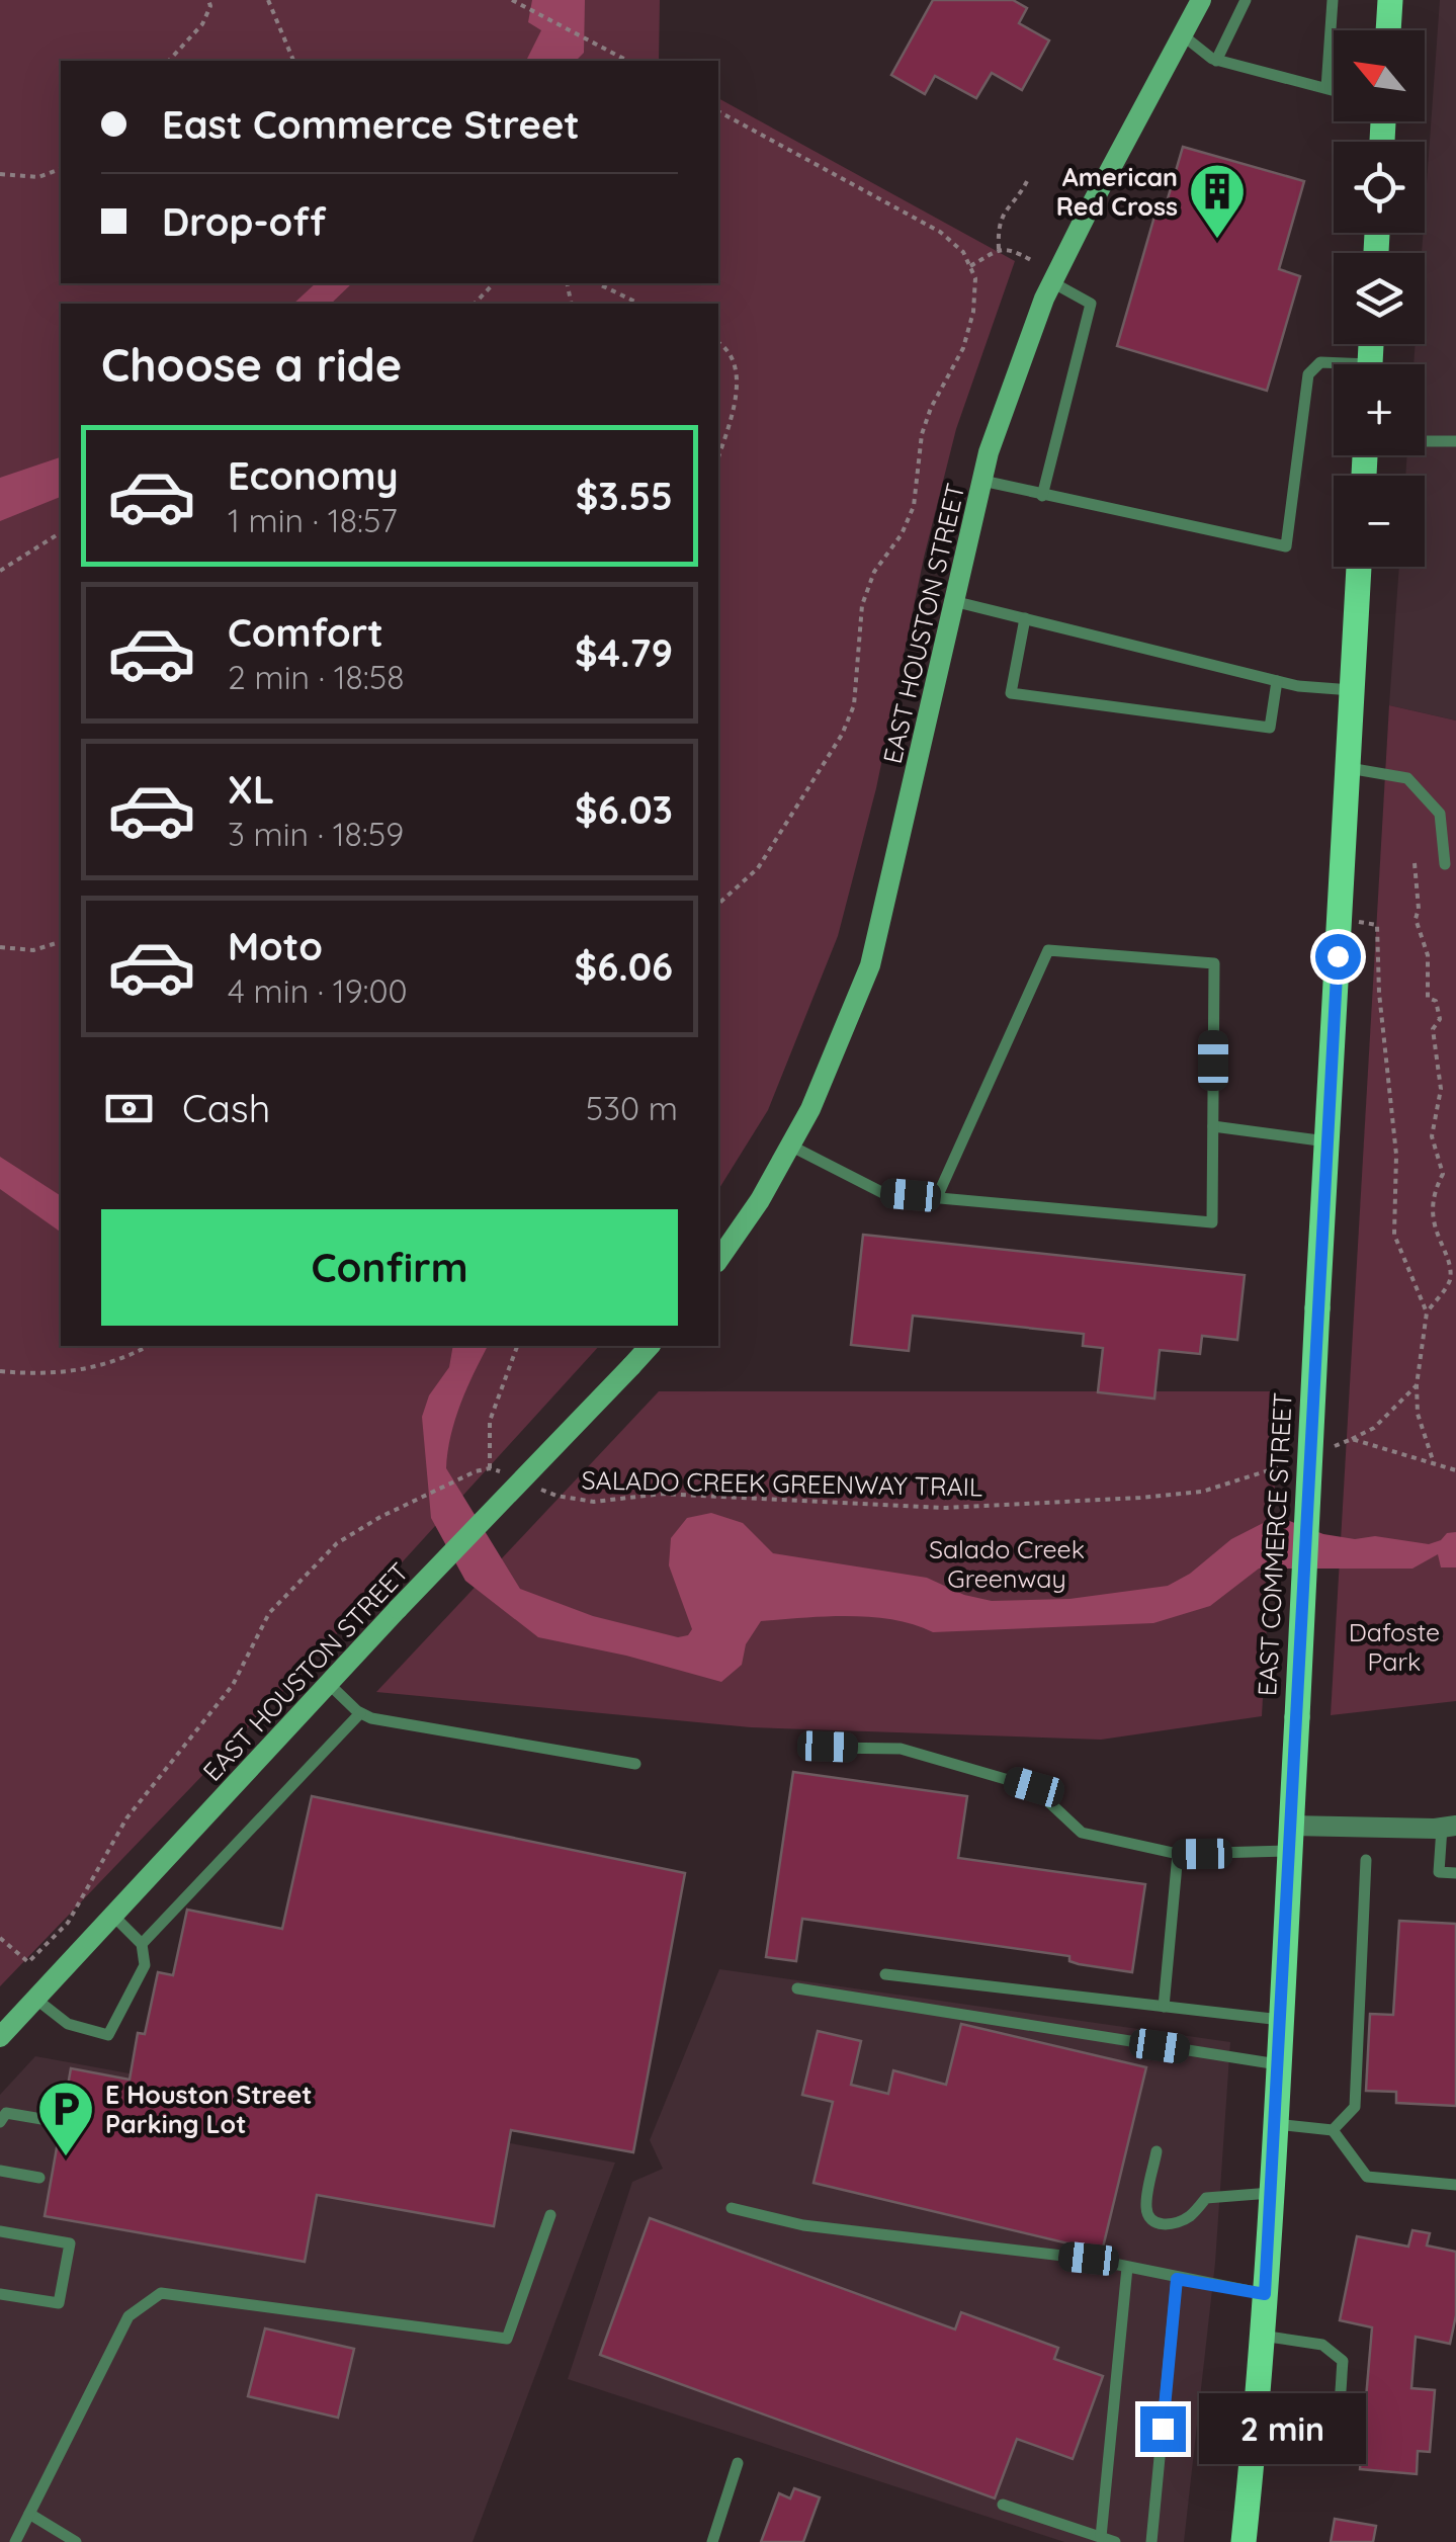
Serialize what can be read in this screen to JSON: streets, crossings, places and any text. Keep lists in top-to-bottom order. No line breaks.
{"streets":{"main road":["EAST HOUSTON STREET","EAST COMMERCE STREET"],"path":["SALADO CREEK GREENWAY TRAIL"]},"parks":["Salado Creek Greenway","Dafoste Park"],"places":{"building":["American Red Cross"],"parking":["E Houston Street Parking Lot"]},"north":"top left","page":{"map_buttons":["+","−"],"banner":["East Commerce Street","Drop-off"],"heading":"Choose a ride","list":[{"name":"Economy","note":"1 min · 18:57","value":"$3.55"},{"name":"Comfort","note":"2 min · 18:58","value":"$4.79"},{"name":"XL","note":"3 min · 18:59","value":"$6.03"},{"name":"Moto","note":"4 min · 19:00","value":"$6.06"}],"pay":["Cash","530 m"],"buttons":"Confirm","bubble":"2 min"}}
